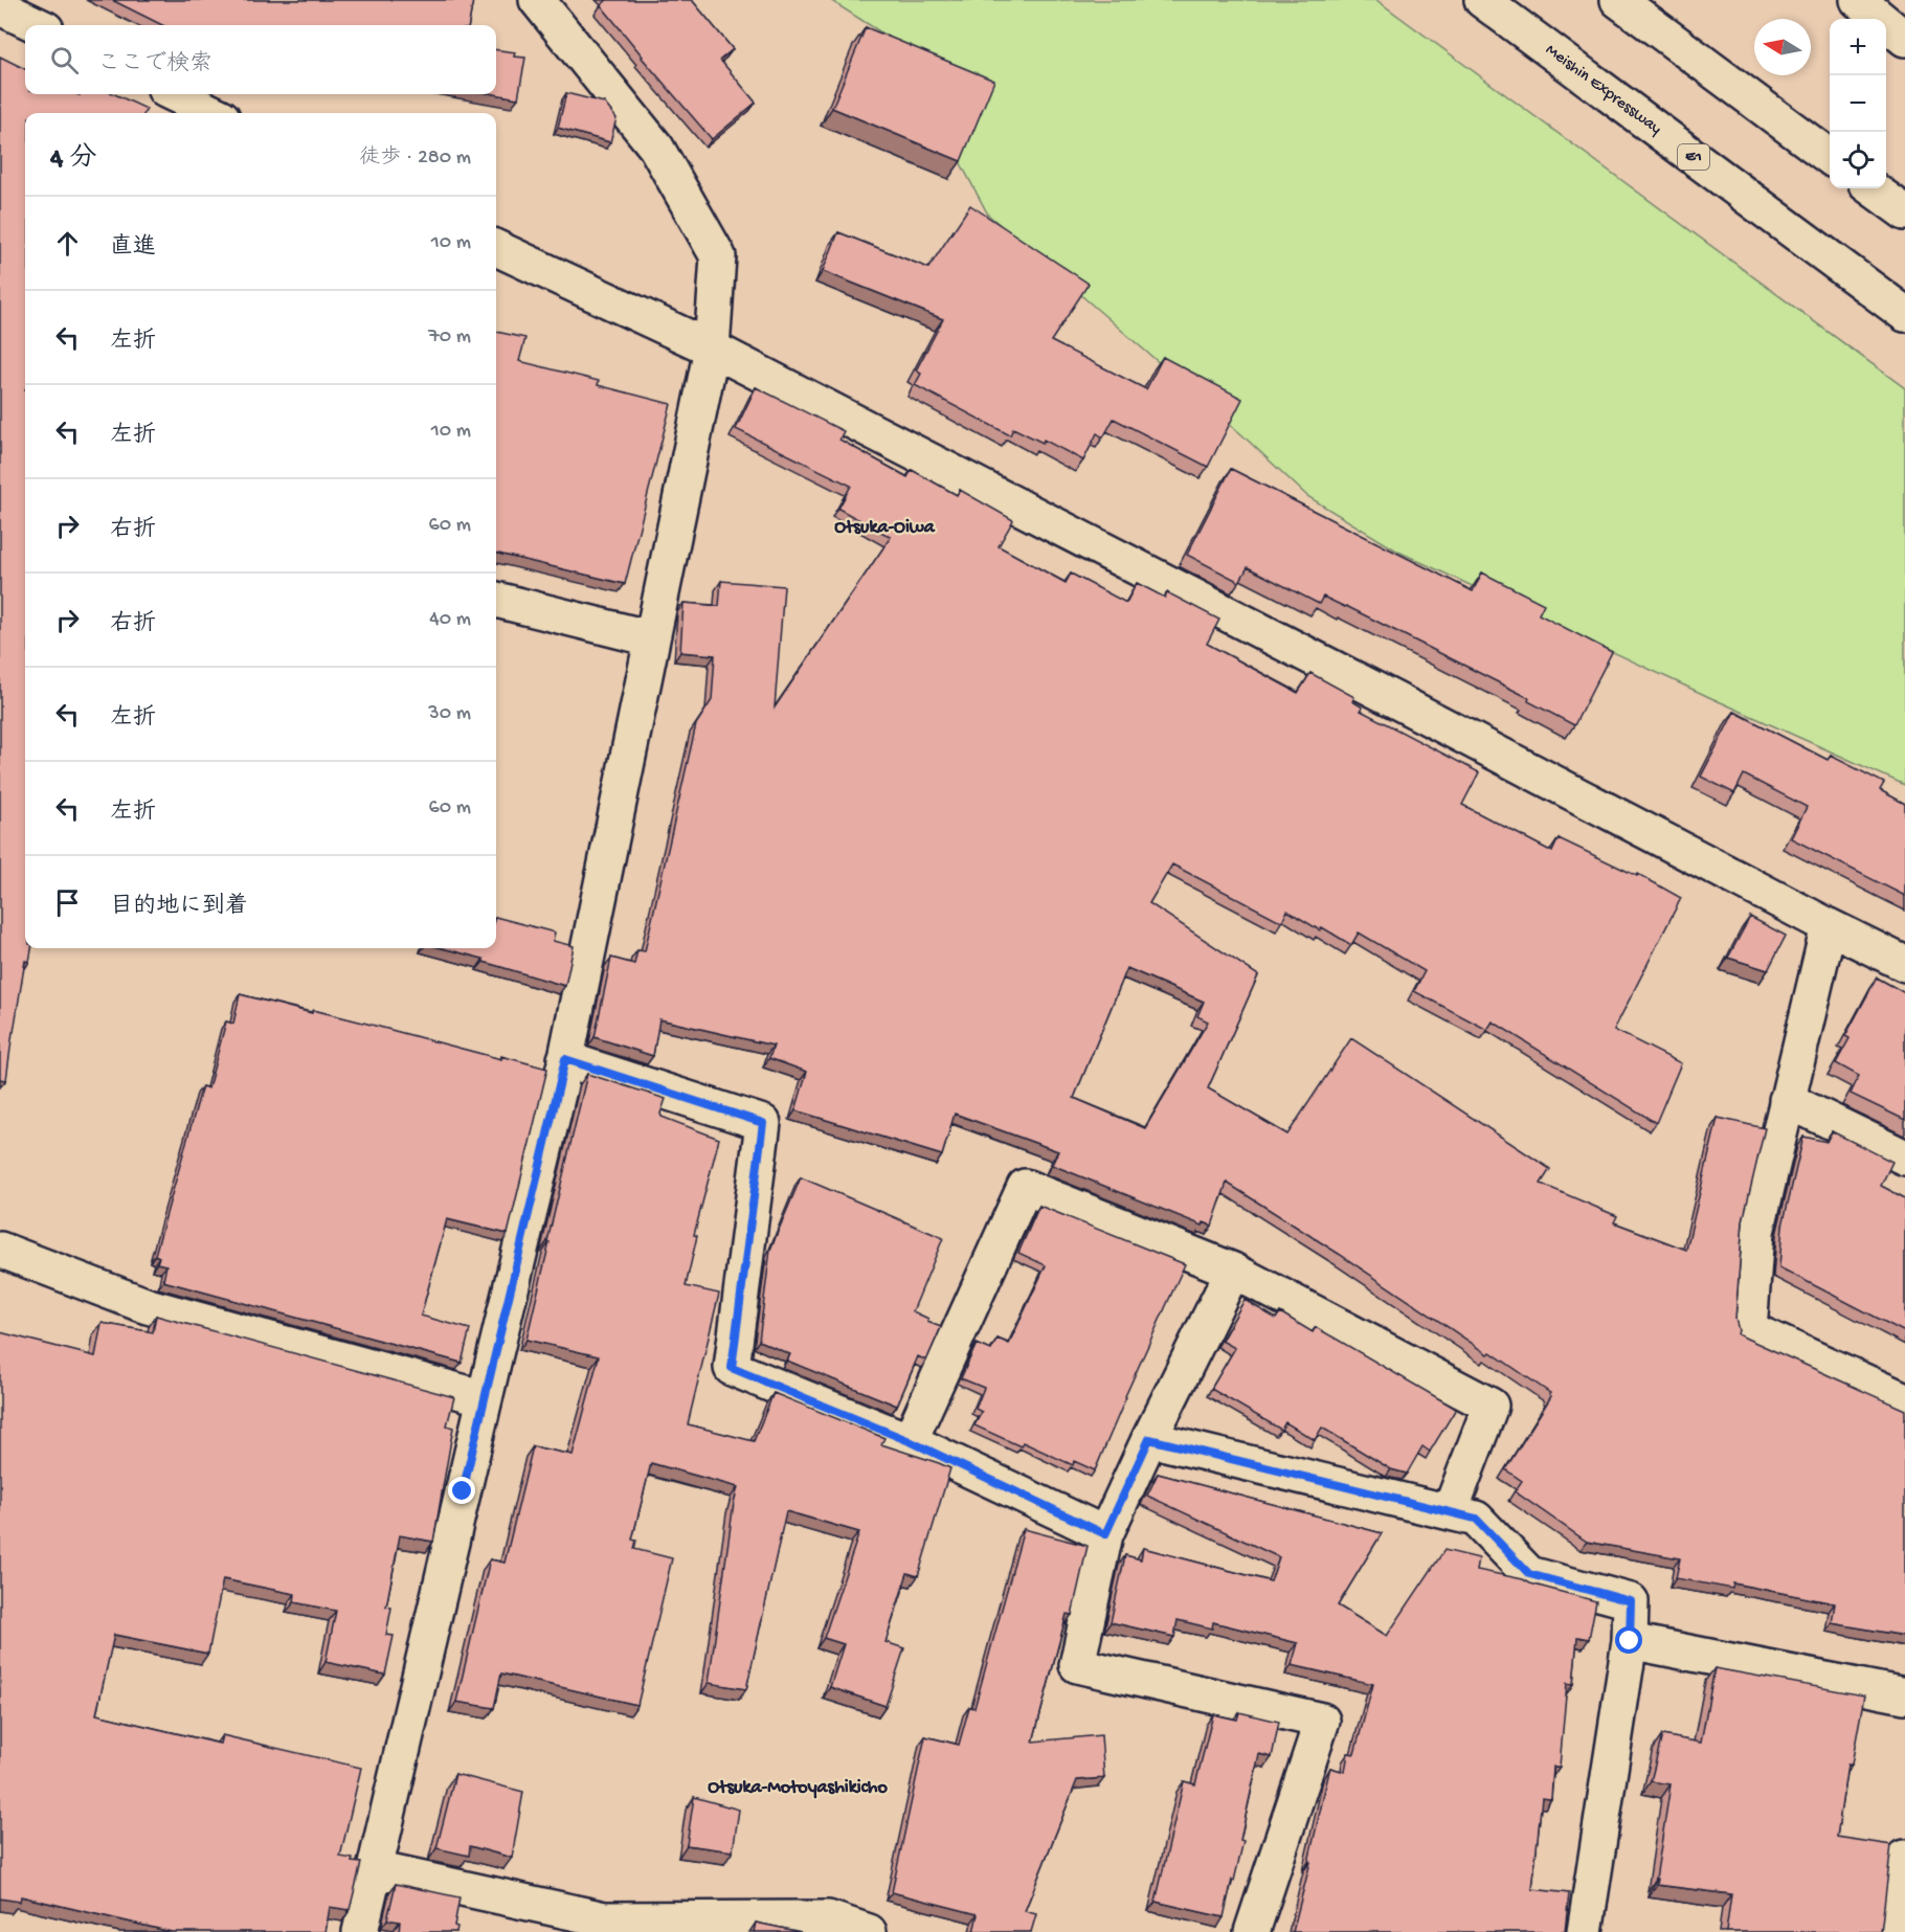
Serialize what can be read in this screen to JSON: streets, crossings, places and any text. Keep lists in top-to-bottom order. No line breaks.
{"streets":{"main road":["Meishin Expressway","E1"]},"districts":["Otsuka-Oiwa","Otsuka-Motoyashikicho"],"north":"left","page":{"map_buttons":["+","−"],"search":"ここで検索","heading":["4 分","徒歩 · 280 m"],"list":[["直進","10 m"],["左折","70 m"],["左折","10 m"],["右折","60 m"],["右折","40 m"],["左折","30 m"],["左折","60 m"],"目的地に到着"]}}
